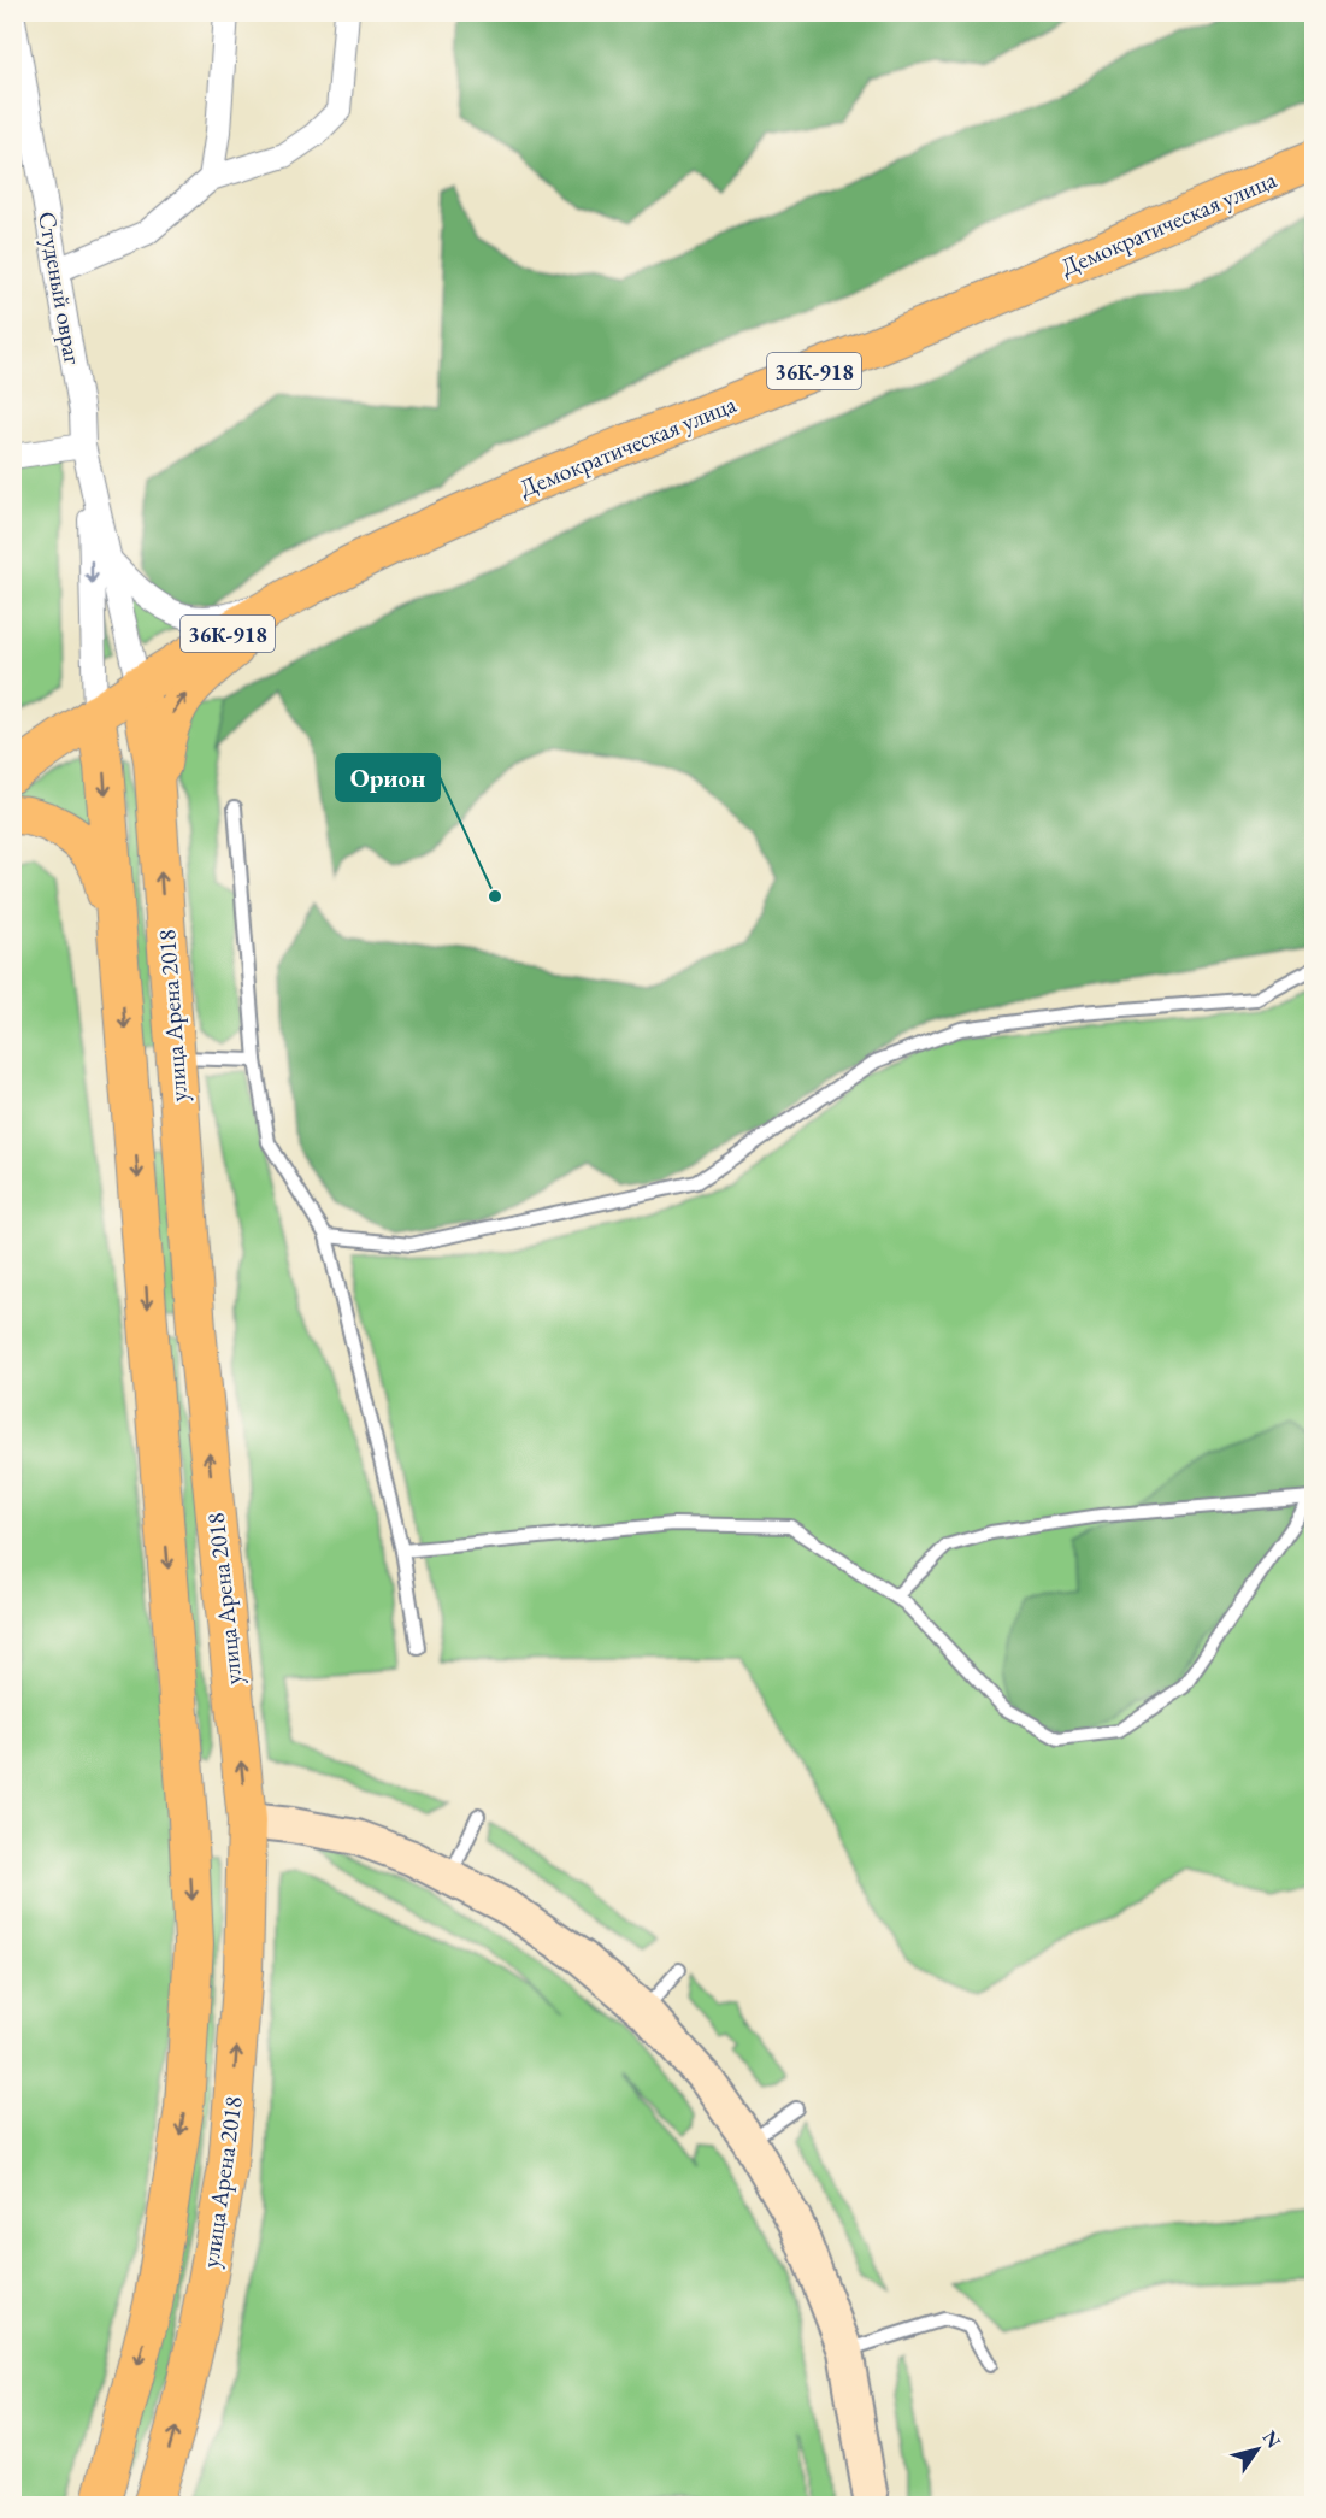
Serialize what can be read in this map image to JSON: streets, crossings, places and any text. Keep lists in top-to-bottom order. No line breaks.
{"streets":{"main road":["Демократическая улица","36К-918","улица Арена 2018"],"street":["Студеный овраг"]},"crossings":[["Демократическая улица","улица Арена 2018"]],"places":["Орион"],"north":"top right"}
